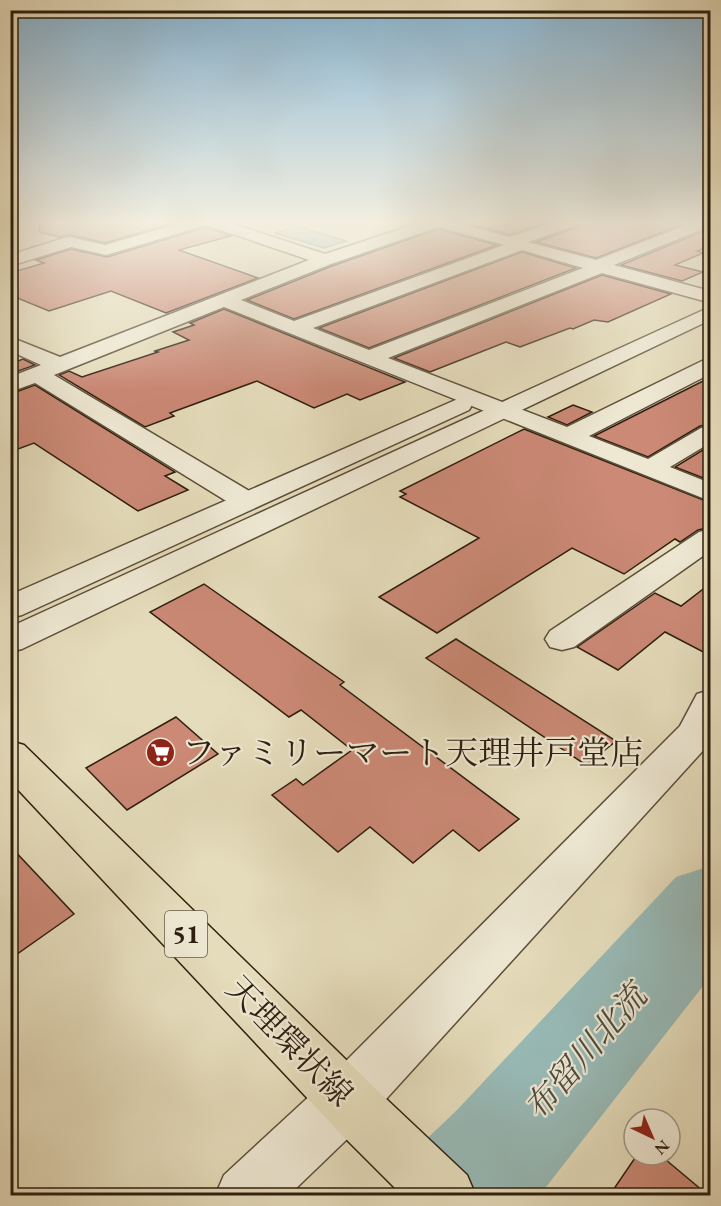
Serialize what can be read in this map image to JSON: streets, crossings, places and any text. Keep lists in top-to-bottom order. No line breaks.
{"streets":{"main road":["51","天理環状線"]},"water":["布留川北流"],"places":{"supermarket":["ファミリーマート天理井戸堂店"]},"north":"bottom right"}
